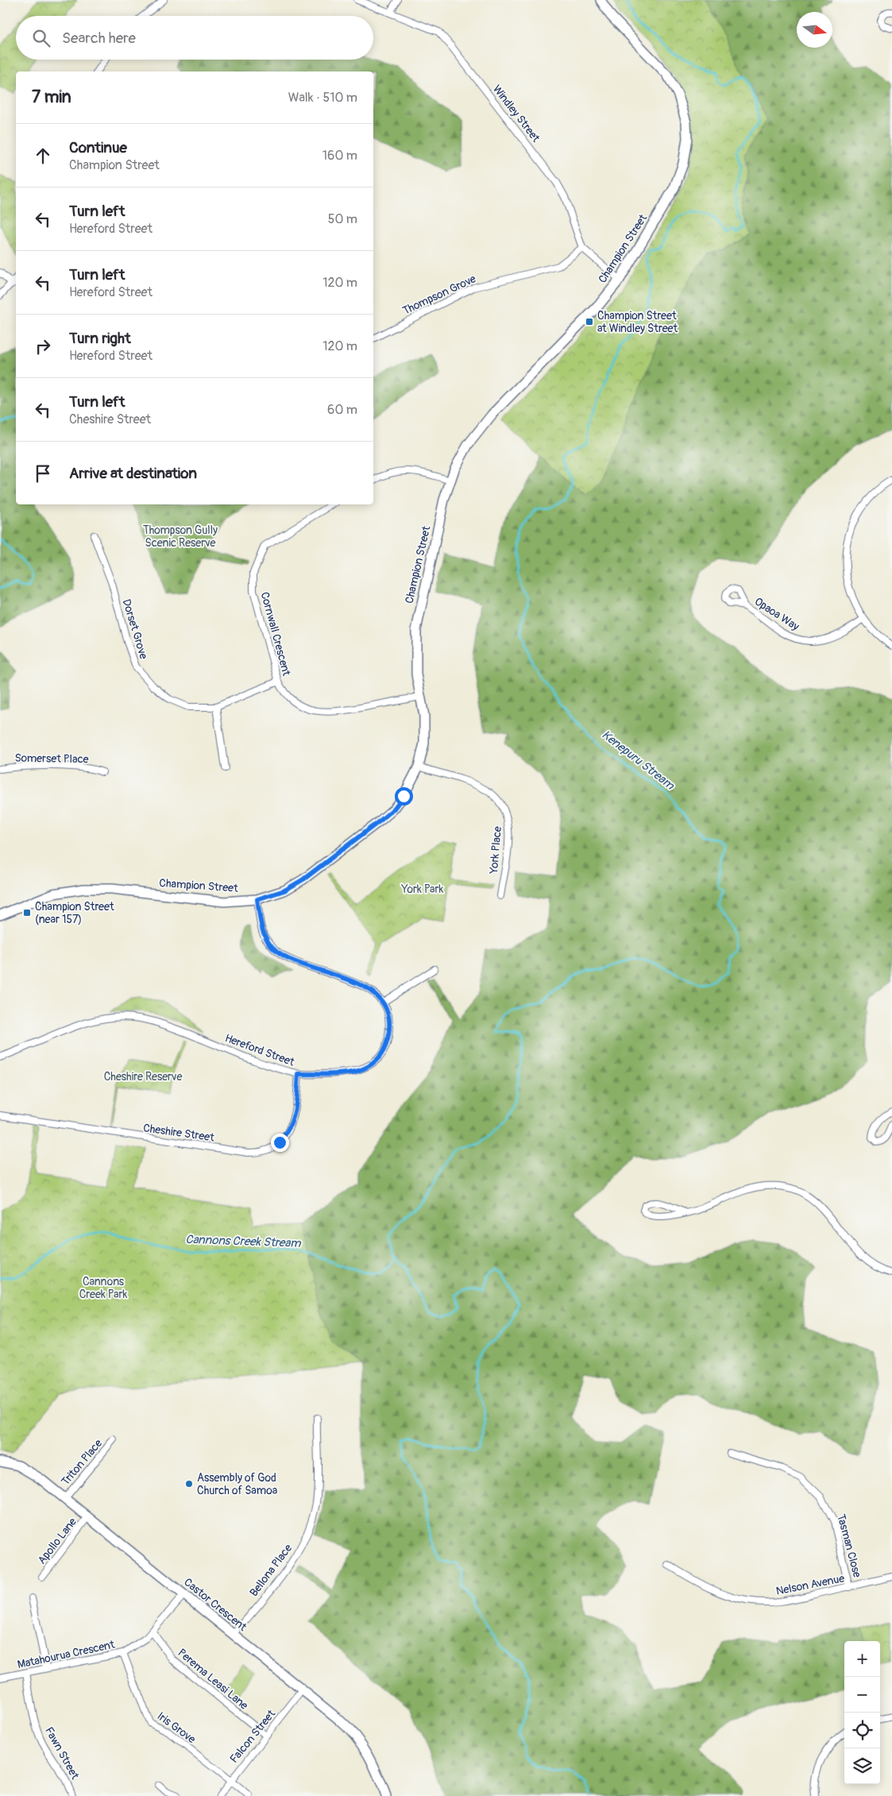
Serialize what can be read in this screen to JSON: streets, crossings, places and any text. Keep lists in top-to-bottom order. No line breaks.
{"streets":{"main road":["Champion Street","Castor Crescent"],"street":["Windley Street","Thompson Grove","Opaoa Way","Dorset Grove","Cornwall Crescent","Somerset Place","York Place","Hereford Street","Cheshire Street","Triton Place","Apollo Lane","Tasman Close","Bellona Place","Nelson Avenue","Matahourua Crescent","Perema Leasi Lane","Iris Grove","Falcon Street","Fawn Street"]},"crossings":[["Windley Street","Thompson Grove"],["Champion Street","Cornwall Crescent"],["Champion Street","York Place"],["Dorset Grove","Cornwall Crescent"],["Hereford Street","Cheshire Street"],["Triton Place","Castor Crescent"],["Apollo Lane","Castor Crescent"],["Tasman Close","Nelson Avenue"],["Bellona Place","Castor Crescent"],["Castor Crescent","Matahourua Crescent"],["Castor Crescent","Falcon Street"],["Matahourua Crescent","Perema Leasi Lane"],["Matahourua Crescent","Iris Grove"],["Matahourua Crescent","Fawn Street"],["Perema Leasi Lane","Falcon Street"],["Iris Grove","Falcon Street"]],"water":["Kenepuru Stream","Cannons Creek Stream"],"parks":["Thompson Gully Scenic Reserve","York Park","Cheshire Reserve","Cannons Creek Park"],"places":{"transit":["Champion Street at Windley Street","Champion Street (near 157)"],"other":["Assembly of God Church of Samoa"]},"north":"right","page":{"search":"Search here","heading":["7 min","Walk · 510 m"],"list":[["Continue","Champion Street","160 m"],["Turn left","Hereford Street","50 m"],["Turn left","Hereford Street","120 m"],["Turn right","Hereford Street","120 m"],["Turn left","Cheshire Street","60 m"],"Arrive at destination"],"map_buttons":["+","−"]}}
